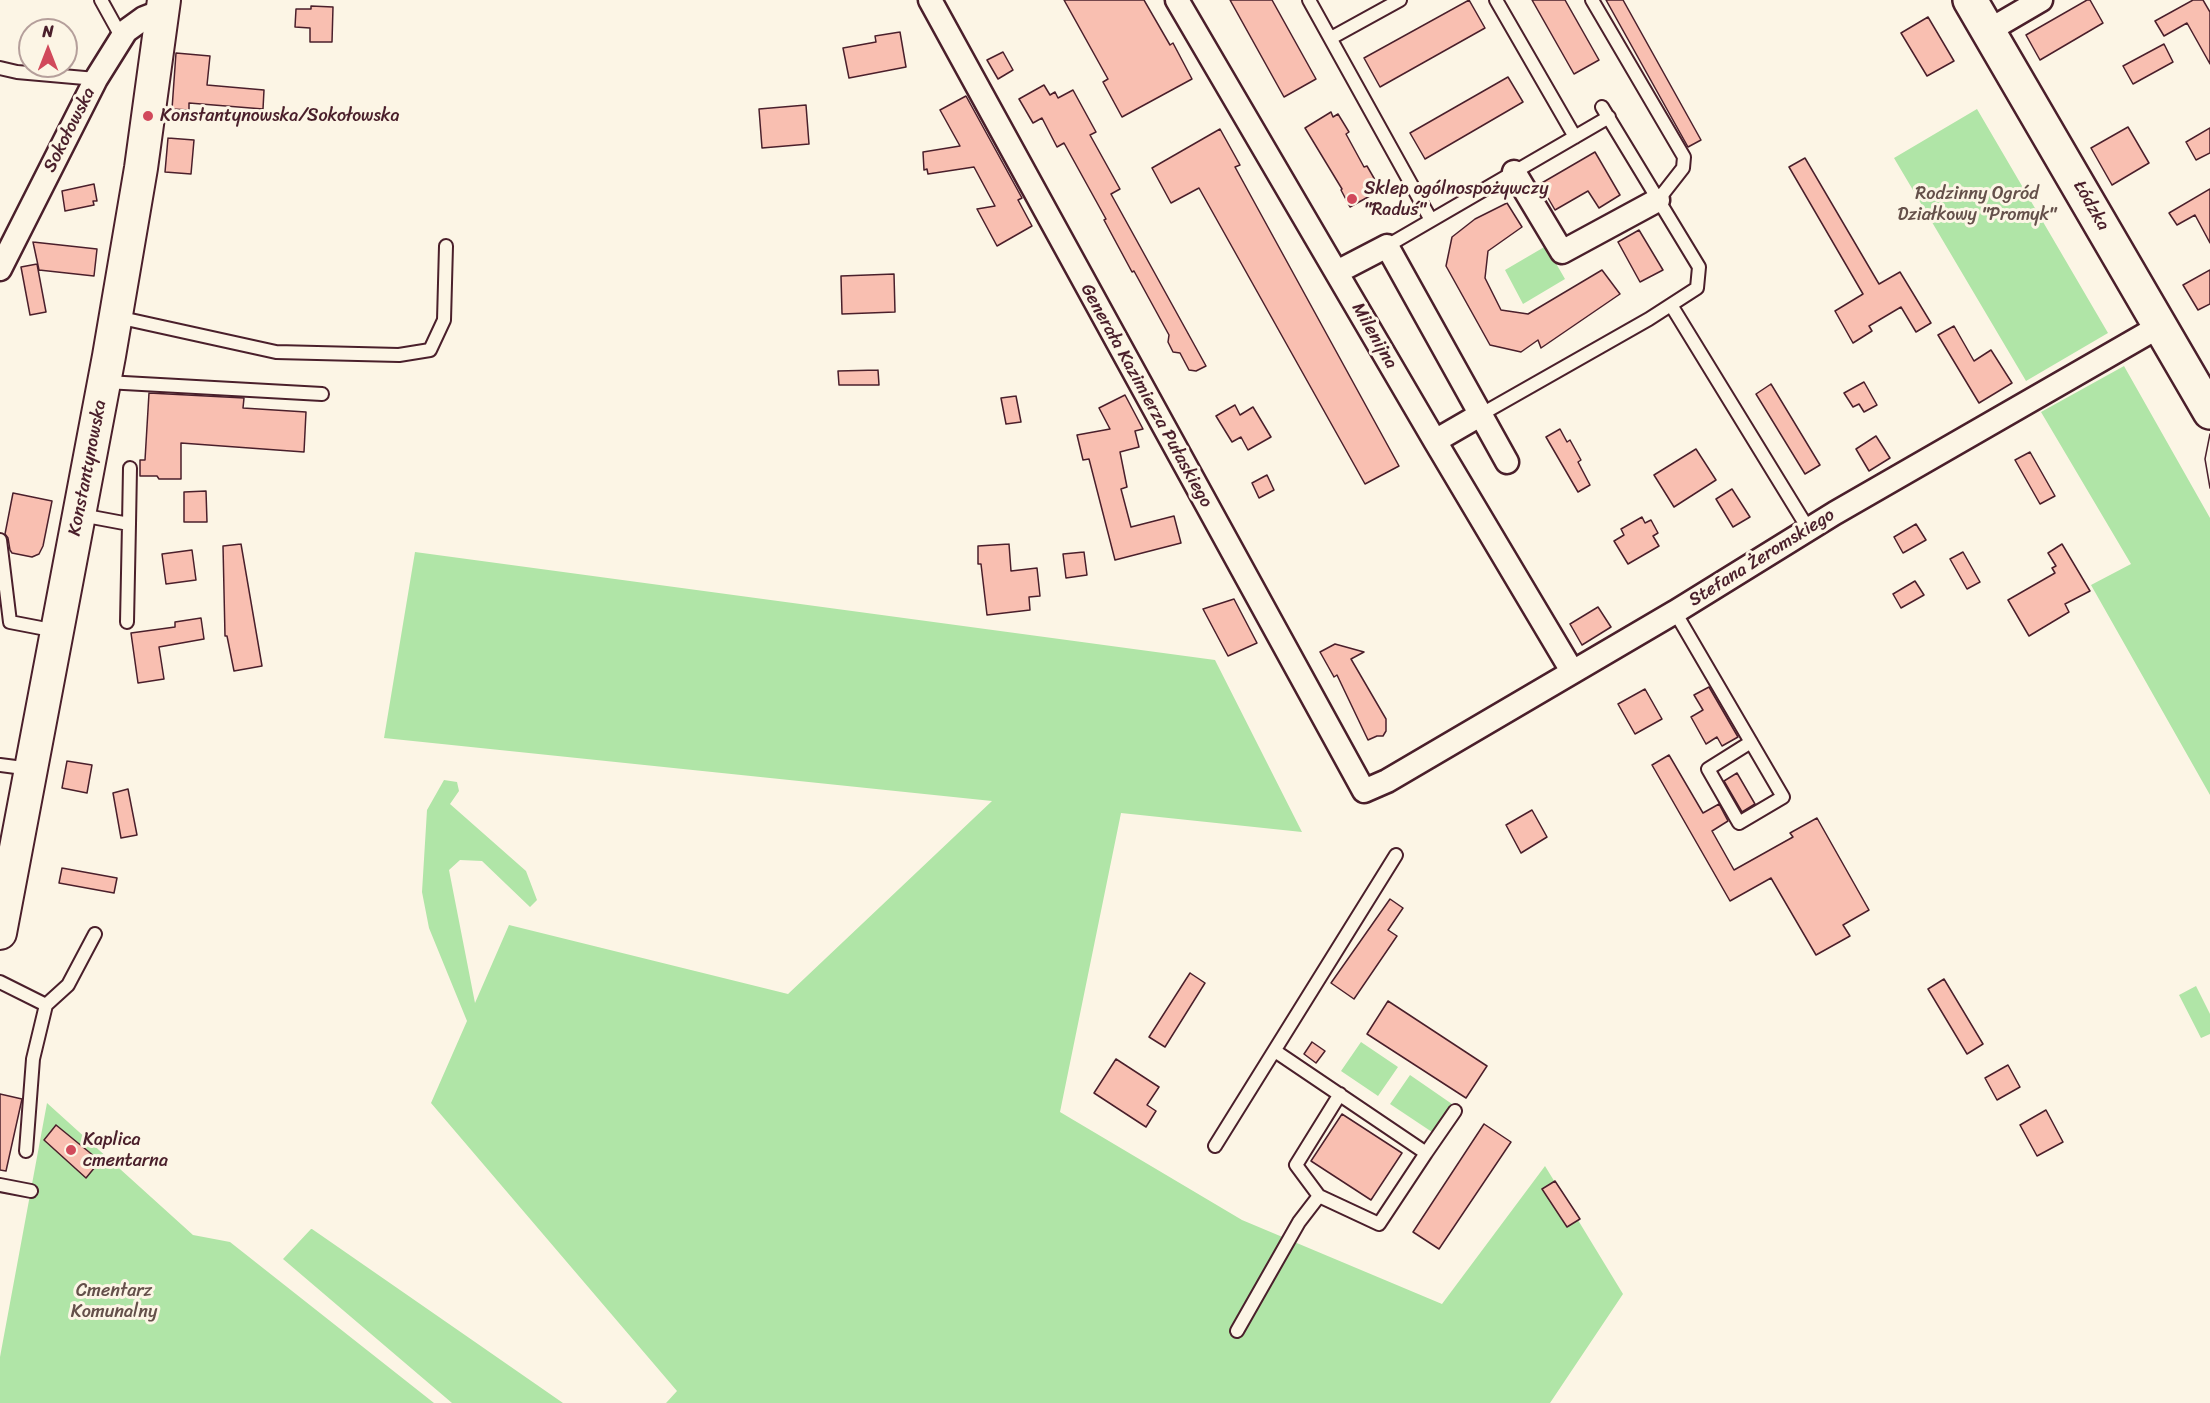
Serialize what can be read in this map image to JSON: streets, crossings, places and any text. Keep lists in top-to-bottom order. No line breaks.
{"streets":{"main road":["Łódzka","Konstantynowska"],"street":["Sokołowska","Milenijna","Generała Kazimierza Pułaskiego","Stefana Żeromskiego"]},"crossings":[["Sokołowska","Konstantynowska"],["Łódzka","Stefana Żeromskiego"],["Milenijna","Stefana Żeromskiego"],["Generała Kazimierza Pułaskiego","Stefana Żeromskiego"]],"parks":["Rodzinny Ogród Działkowy \"Promyk\"","Cmentarz Komunalny"],"places":["Konstantynowska/Sokołowska","Sklep ogólnospożywczy \"Raduś\"","Kaplica cmentarna"],"north":"top"}
